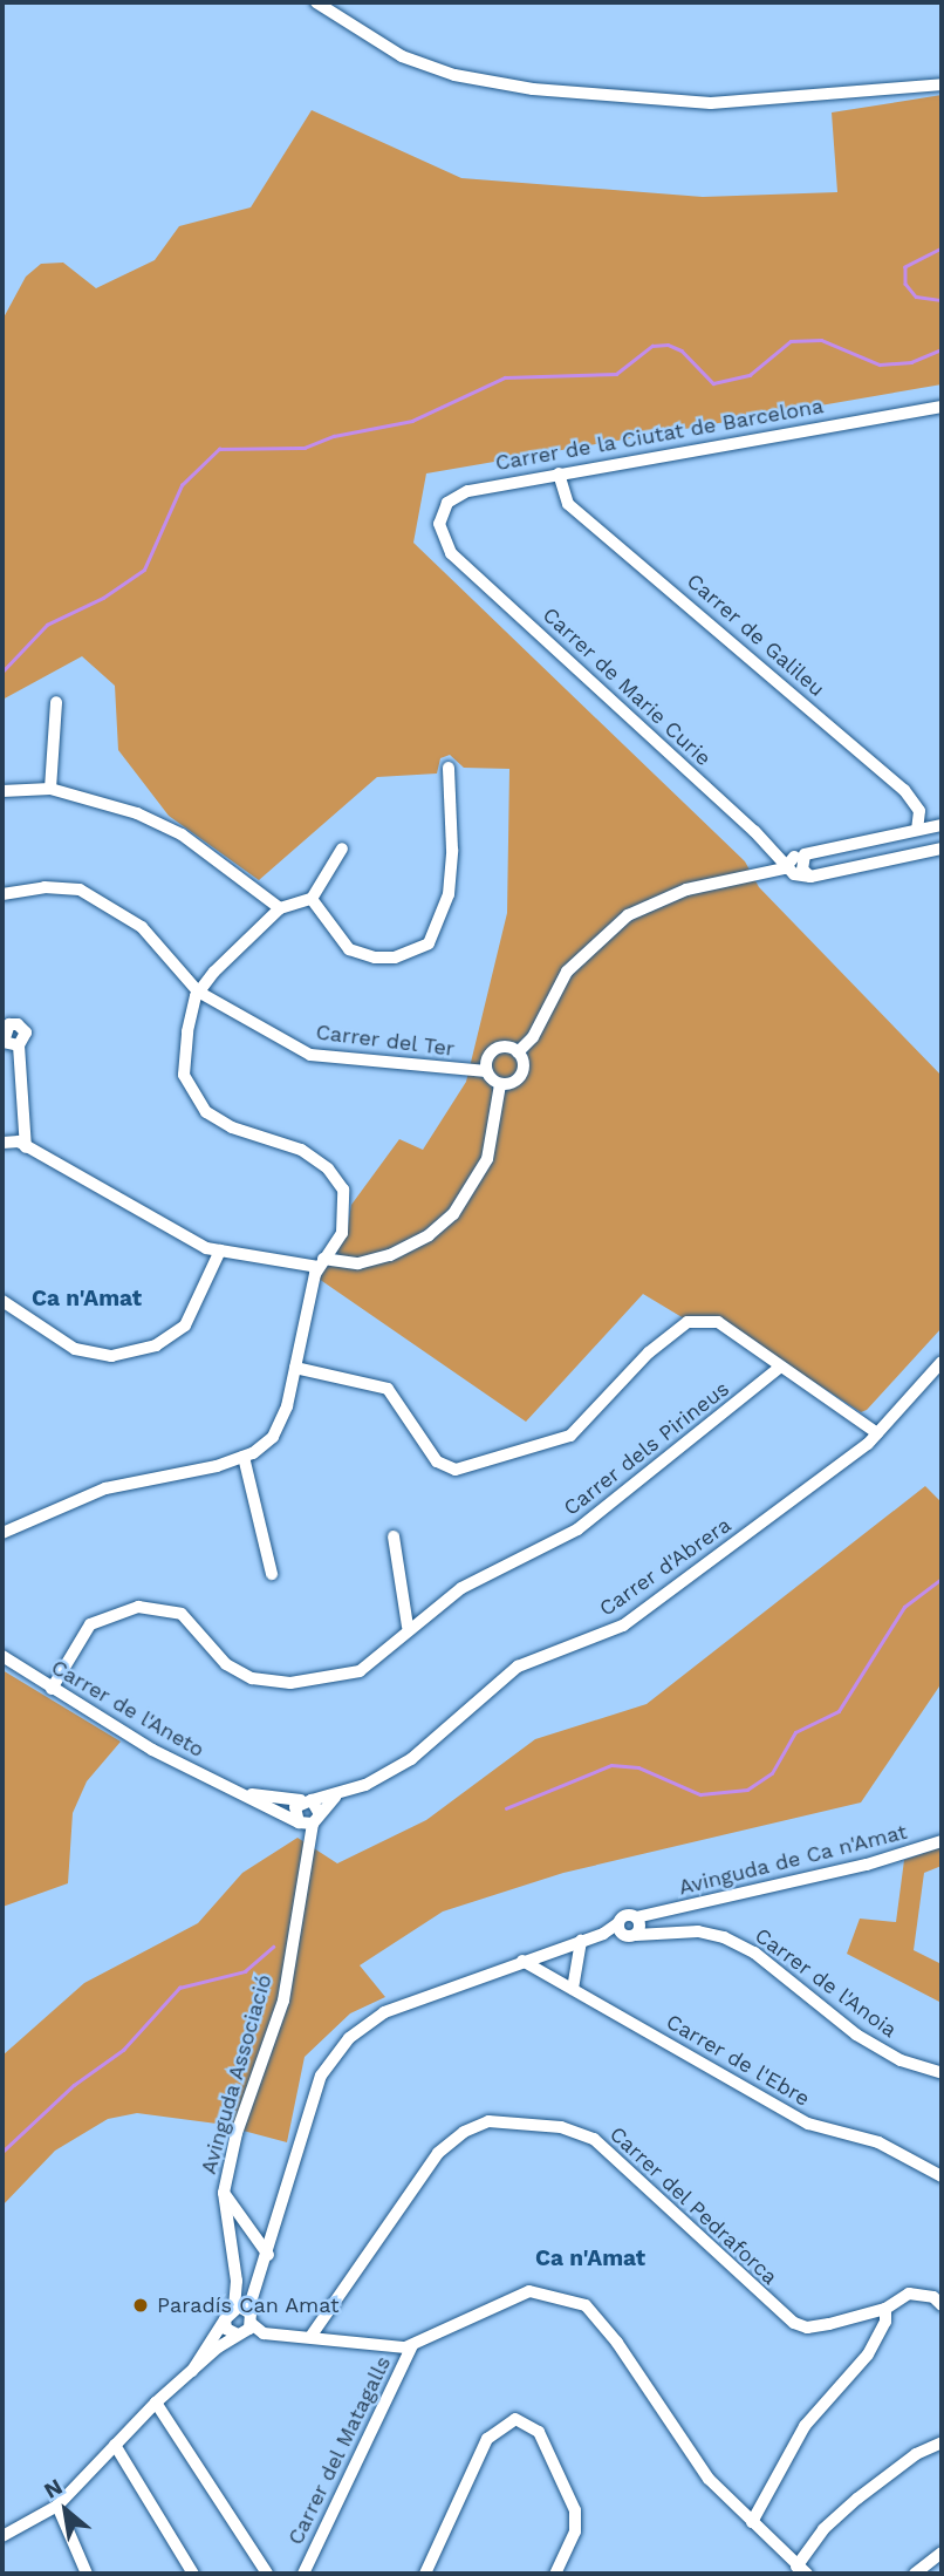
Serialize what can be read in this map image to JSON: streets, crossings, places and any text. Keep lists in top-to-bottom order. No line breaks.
{"streets":{"street":["Carrer de la Ciutat de Barcelona","Carrer de Galileu","Carrer de Marie Curie","Carrer del Ter","Carrer dels Pirineus","Carrer d'Abrera","Carrer de l'Aneto","Avinguda de Ca n'Amat","Carrer de l'Anoia","Carrer de l'Ebre","Avinguda Associació","Carrer del Pedraforca","Carrer del Matagalls"]},"crossings":[["Carrer de la Ciutat de Barcelona","Carrer de Galileu"],["Carrer de la Ciutat de Barcelona","Carrer de Marie Curie"],["Carrer dels Pirineus","Carrer de l'Aneto"],["Carrer d'Abrera","Carrer de l'Aneto"],["Carrer d'Abrera","Avinguda Associació"],["Carrer de l'Aneto","Avinguda Associació"],["Avinguda de Ca n'Amat","Carrer de l'Anoia"]],"districts":["Ca n'Amat","Ca n'Amat"],"places":["Paradís Can Amat"],"north":"top left"}
